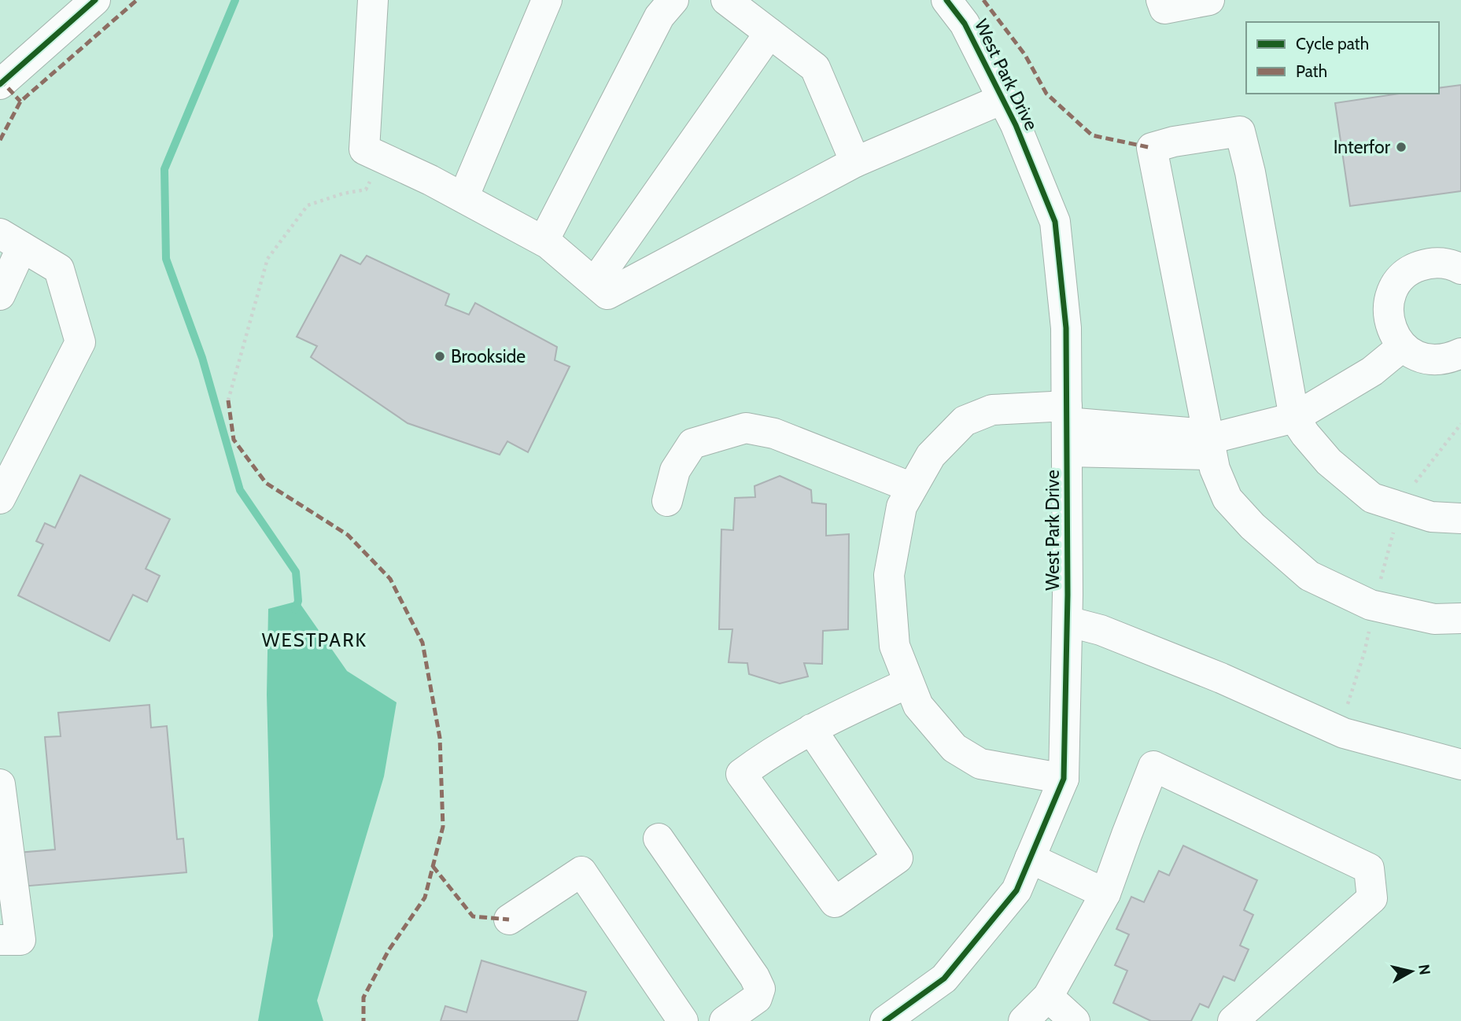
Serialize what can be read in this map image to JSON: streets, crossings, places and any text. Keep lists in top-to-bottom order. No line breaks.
{"streets":{"street":["West Park Drive"]},"districts":["WESTPARK"],"places":["Interfor","Brookside"],"legend":["Cycle path","Path"],"north":"right"}
